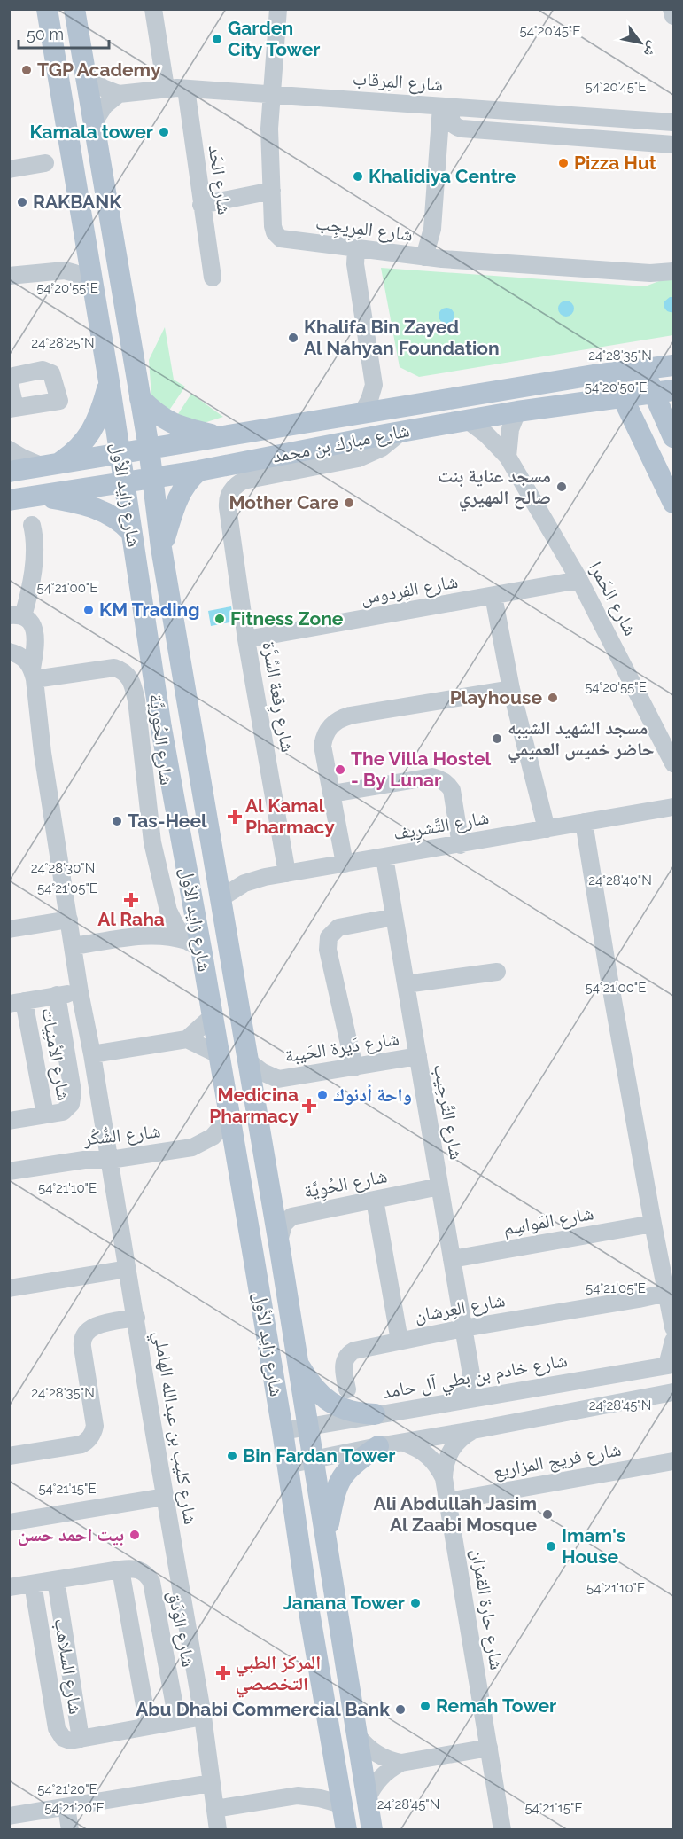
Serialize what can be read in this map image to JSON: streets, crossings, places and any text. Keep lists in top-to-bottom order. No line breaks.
{"streets":{"main road":["شارع مبارك بن محمد","شارع زايد الأول"],"street":["شارع المِرقاب","شارع الحَد","شارع المِرِيجِب","شارع الفِردوس","شارع الحَمرا","شارع رِقعة السِّرَّة","شارع الحُوريَّة","شارع التَّشرِيف","شارع دَيرة الحَيبة","شارع الأمنِيات","شارع التَّرحِيب","شارع الشُّكُر","شارع الحُوِيَّة","شارع المَواسِم","شارع العِرشان","شارع خادم بن بطي آل حامد","شارع كليب بن عبدالله الهاملي","شارع فريج المزاريع","شارع حارة القمزان","شارع الوَدَق","شارع السلاهب"]},"crossings":[["شارع المِرقاب","شارع الحَد"],["شارع المِرقاب","شارع المِرِيجِب"],["شارع مبارك بن محمد","شارع زايد الأول"],["شارع مبارك بن محمد","شارع الحَمرا"],["شارع مبارك بن محمد","شارع رِقعة السِّرَّة"],["شارع زايد الأول","شارع الحُوريَّة"],["شارع زايد الأول","شارع التَّشرِيف"],["شارع زايد الأول","شارع دَيرة الحَيبة"],["شارع زايد الأول","شارع الشُّكُر"],["شارع زايد الأول","شارع الحُوِيَّة"],["شارع زايد الأول","شارع خادم بن بطي آل حامد"],["شارع الفِردوس","شارع الحَمرا"],["شارع الفِردوس","شارع رِقعة السِّرَّة"],["شارع رِقعة السِّرَّة","شارع التَّشرِيف"],["شارع الحُوريَّة","شارع كليب بن عبدالله الهاملي"],["شارع التَّشرِيف","شارع التَّرحِيب"],["شارع دَيرة الحَيبة","شارع التَّرحِيب"],["شارع التَّرحِيب","شارع الحُوِيَّة"],["شارع التَّرحِيب","شارع المَواسِم"],["شارع التَّرحِيب","شارع العِرشان"],["شارع الشُّكُر","شارع كليب بن عبدالله الهاملي"],["شارع الحُوِيَّة","شارع العِرشان"],["شارع كليب بن عبدالله الهاملي","شارع السلاهب"],["شارع فريج المزاريع","شارع حارة القمزان"],["شارع الوَدَق","شارع السلاهب"]],"places":{"other":["Garden City Tower","TGP Academy","Kamala tower","Pizza Hut","Khalidiya Centre","RAKBANK","Khalifa Bin Zayed Al Nahyan Foundation","مسجد عناية بنت صالح المهيري","Mother Care","KM Trading","Fitness Zone","Playhouse","مسجد الشهيد الشيبه حاضر خميس العميمي","The Villa Hostel - By Lunar","Tas-Heel","واحة أدنوك","Bin Fardan Tower","Ali Abdullah Jasim Al Zaabi Mosque","بيت احمد حسن","Imam's House","Janana Tower","Remah Tower","Abu Dhabi Commercial Bank"],"health":["Al Kamal Pharmacy","Al Raha","Medicina Pharmacy","المركز الطبي التخصصي"]},"scale_bar":"50 m","north":"bottom right","coordinates":["54°20'45\"E","54°20'55\"E","24°28'25\"N","24°28'35\"N","54°20'50\"E","54°21'00\"E","24°28'30\"N","24°28'40\"N","54°21'05\"E","54°21'10\"E","24°28'45\"N","54°21'15\"E","54°21'20\"E"]}
